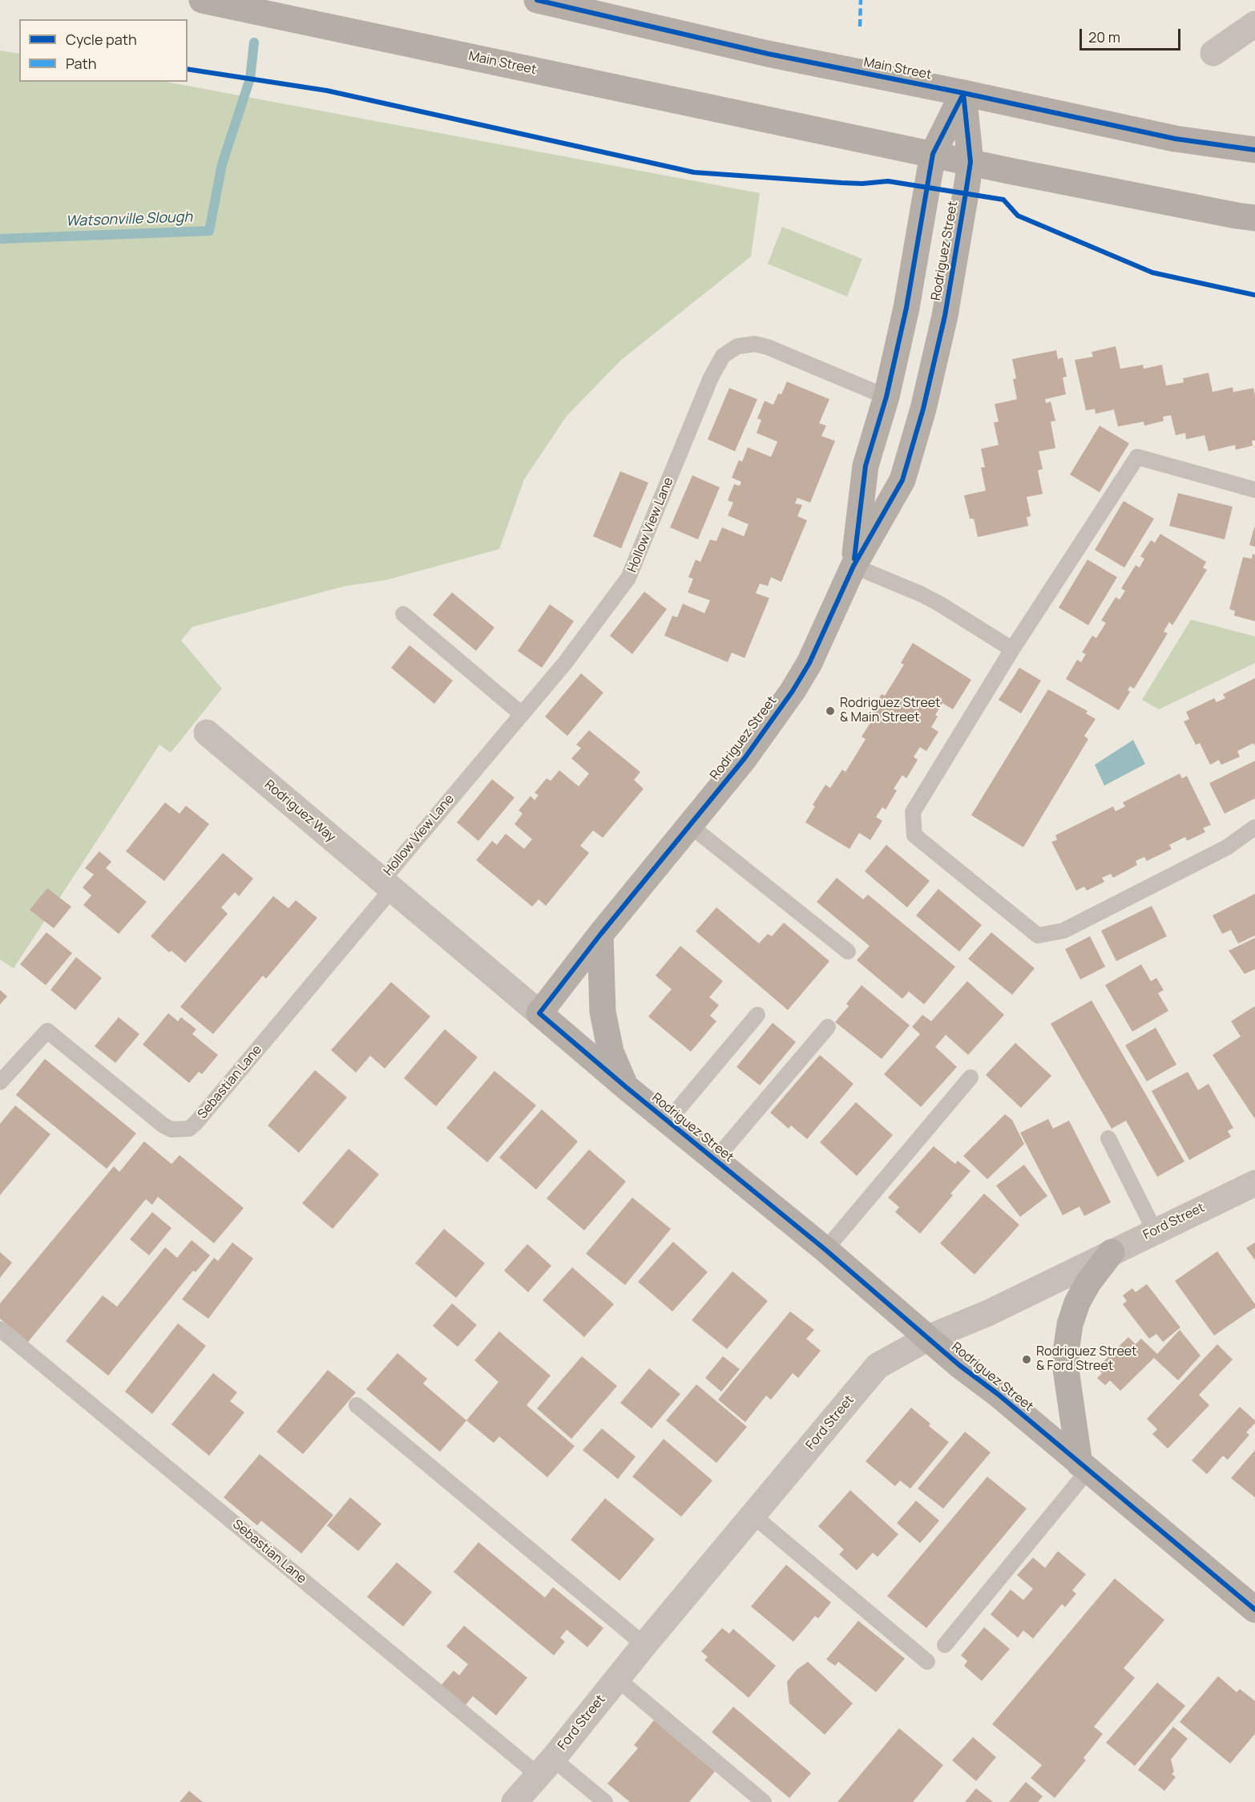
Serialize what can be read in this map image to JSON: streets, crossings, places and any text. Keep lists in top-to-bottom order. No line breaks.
{"streets":{"main road":["Main Street"],"street":["Rodriguez Street","Rodriguez Way","Ford Street"],"lane":["Hollow View Lane","Sebastian Lane"]},"crossings":[["Main Street","Rodriguez Street"],["Rodriguez Street","Hollow View Lane"],["Rodriguez Street","Rodriguez Way"],["Rodriguez Street","Sebastian Lane"],["Rodriguez Street","Ford Street"],["Hollow View Lane","Rodriguez Way"],["Hollow View Lane","Sebastian Lane"],["Rodriguez Way","Sebastian Lane"],["Sebastian Lane","Ford Street"]],"water":["Watsonville Slough"],"places":["Rodriguez Street & Main Street","Rodriguez Street & Ford Street"],"legend":["Cycle path","Path"],"scale_bar":"20 m"}
